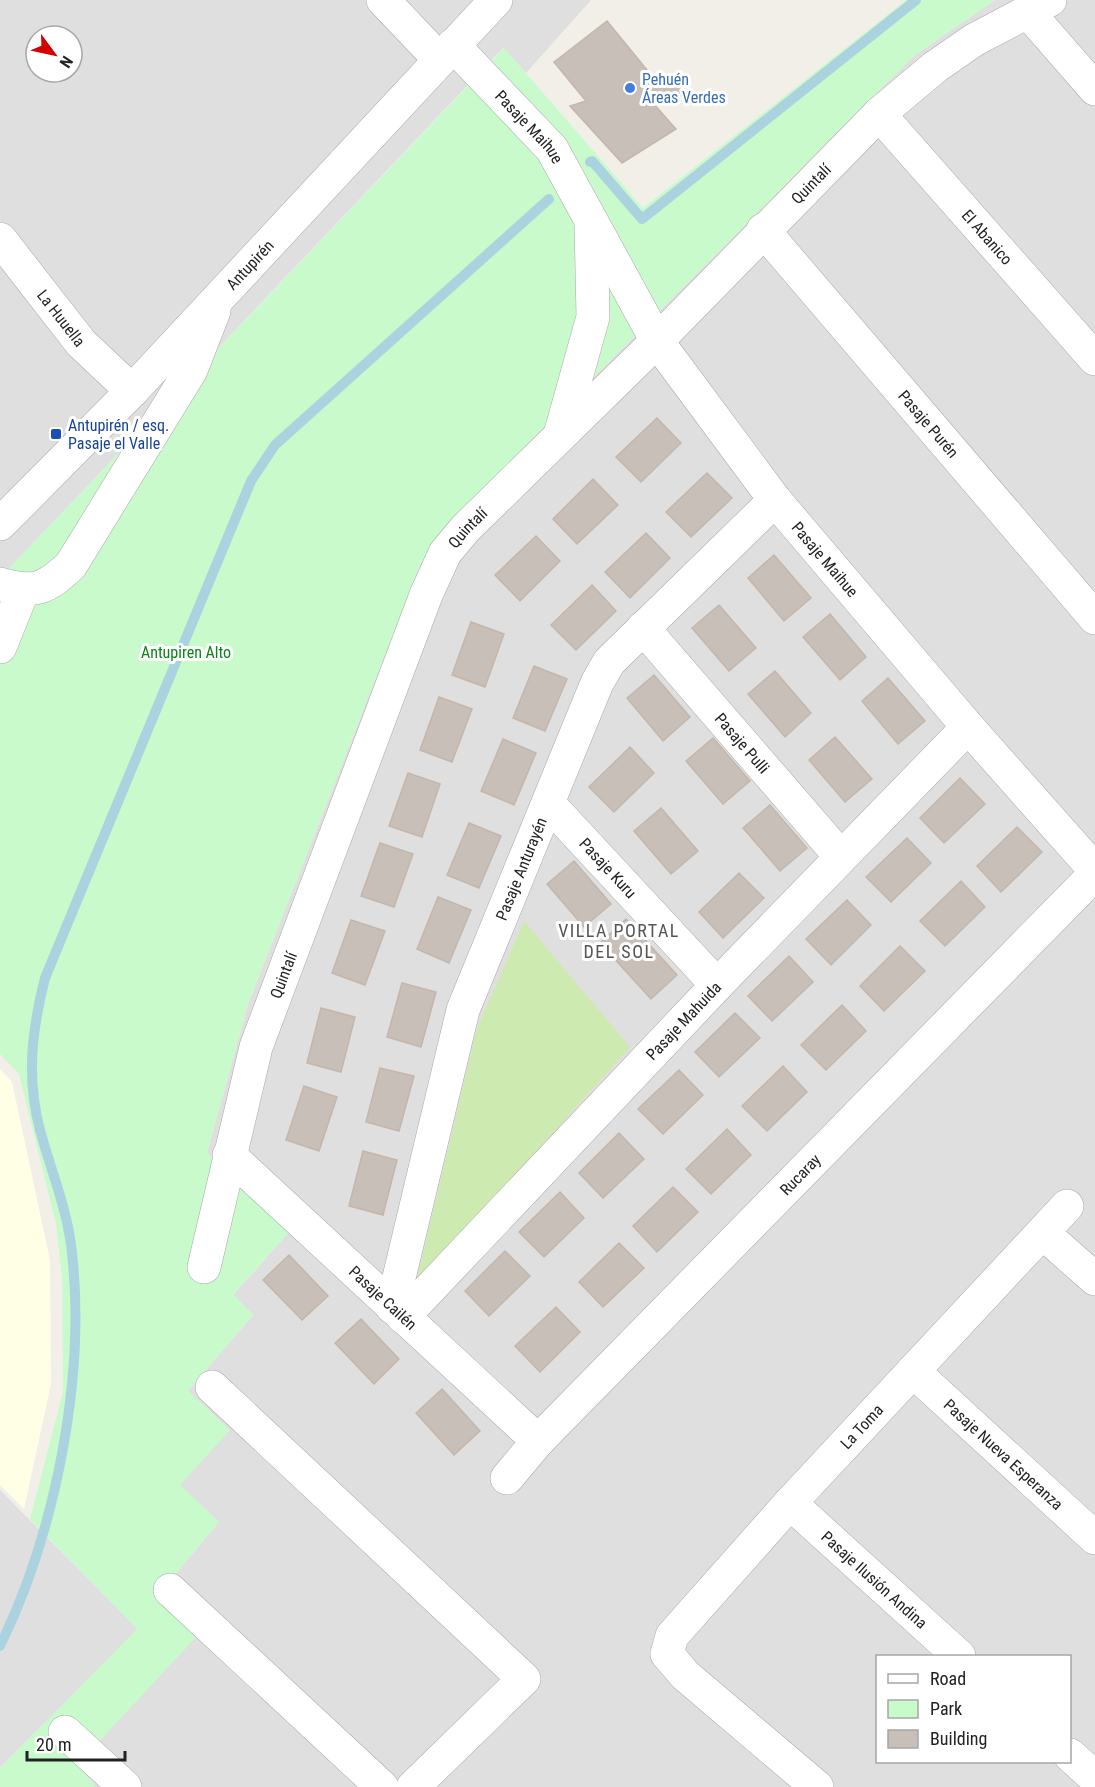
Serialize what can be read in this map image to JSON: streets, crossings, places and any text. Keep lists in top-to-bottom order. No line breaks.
{"streets":{"street":["Pasaje Maihue","Quintalí","El Abanico","Antupirén","La Huuella","Pasaje Purén","Pasaje Pulli","Pasaje Kuru","Pasaje Anturayén","Pasaje Mahuida","Rucaray","Pasaje Cailén","La Toma","Pasaje Nueva Esperanza","Pasaje Ilusión Andina"]},"crossings":[["Pasaje Maihue","Quintalí"],["Pasaje Maihue","Antupirén"],["Pasaje Maihue","Pasaje Anturayén"],["Pasaje Maihue","Pasaje Mahuida"],["Pasaje Maihue","Rucaray"],["Quintalí","El Abanico"],["Quintalí","Pasaje Purén"],["Quintalí","Pasaje Cailén"],["Antupirén","La Huuella"],["Pasaje Pulli","Pasaje Anturayén"],["Pasaje Pulli","Pasaje Mahuida"],["Pasaje Kuru","Pasaje Anturayén"],["Pasaje Kuru","Pasaje Mahuida"],["Pasaje Anturayén","Pasaje Mahuida"],["Pasaje Anturayén","Pasaje Cailén"],["Pasaje Mahuida","Pasaje Cailén"],["Rucaray","Pasaje Cailén"],["La Toma","Pasaje Nueva Esperanza"],["La Toma","Pasaje Ilusión Andina"]],"districts":["VILLA PORTAL DEL SOL"],"parks":["Antupiren Alto"],"places":{"other":["Pehuén Áreas Verdes"],"transit":["Antupirén / esq. Pasaje el Valle"]},"legend":["Road","Park","Building"],"scale_bar":"20 m","north":"bottom right"}
